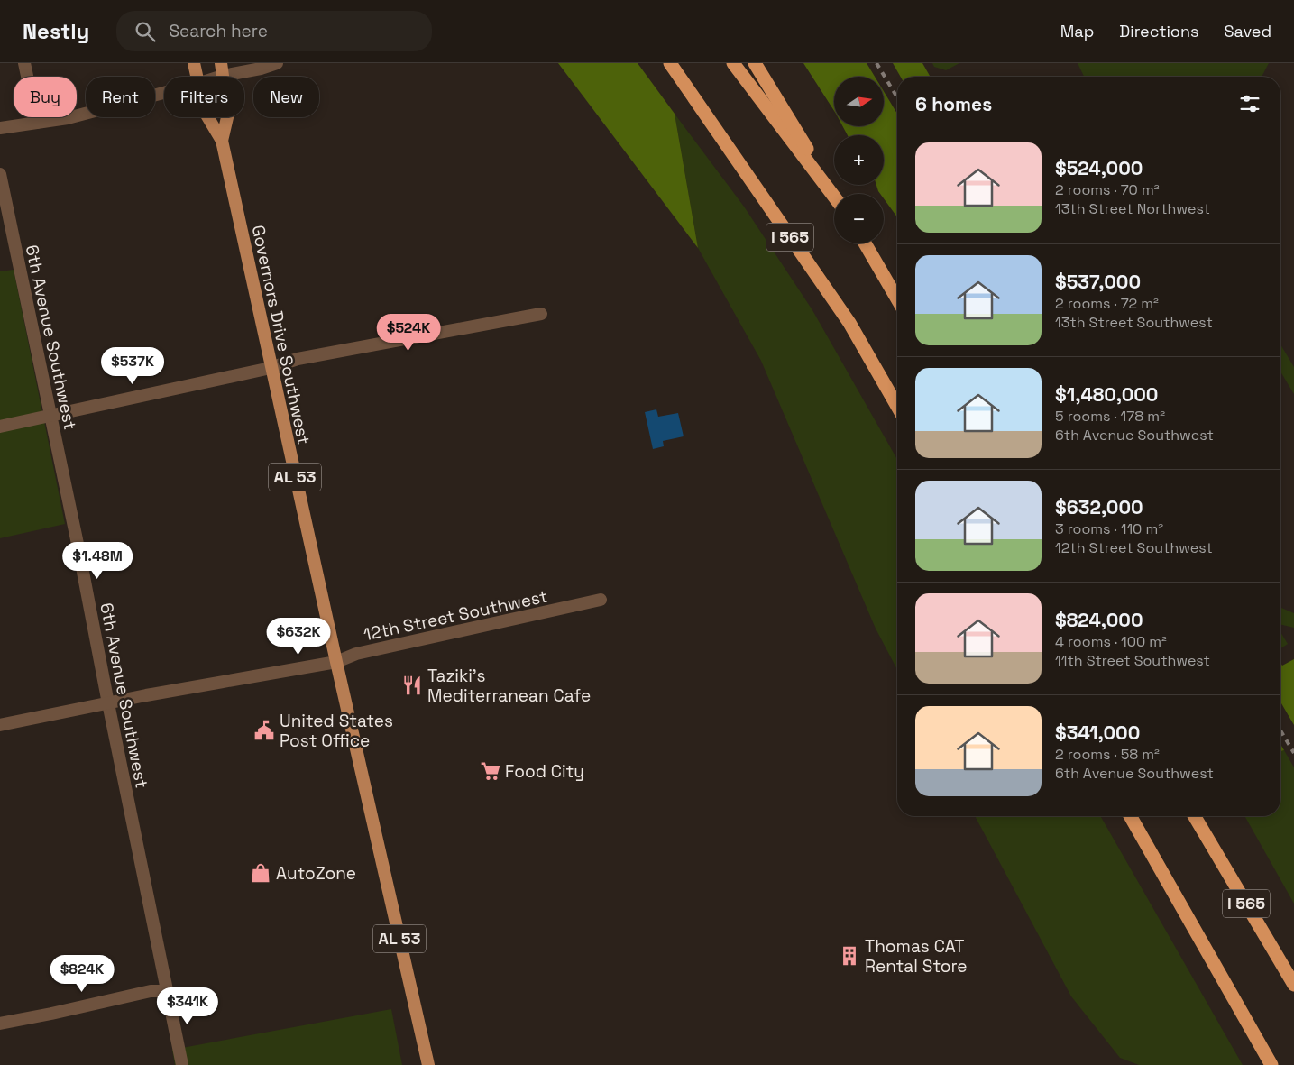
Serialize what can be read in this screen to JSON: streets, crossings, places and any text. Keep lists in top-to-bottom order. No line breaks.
{"streets":{"highway":["I 565"],"main road":["Governors Drive Southwest","AL 53"],"street":["6th Avenue Southwest","12th Street Southwest"]},"crossings":[["Governors Drive Southwest","AL 53"],["Governors Drive Southwest","12th Street Southwest"],["6th Avenue Southwest","12th Street Southwest"]],"places":{"restaurant":["Taziki's Mediterranean Cafe"],"public building":["United States Post Office"],"supermarket":["Food City"],"shop":["AutoZone"],"building":["Thomas CAT Rental Store"]},"north":"right","page":{"header":"Nestly","search":"Search here","nav":["Map","Directions","Saved"],"map_buttons":["+","−"],"chip":["Buy","Rent","Filters","New"],"heading":"6 homes","list":[{"name":"$524,000","note":"2 rooms · 70 m² · 13th Street Northwest"},{"name":"$537,000","note":"2 rooms · 72 m² · 13th Street Southwest"},{"name":"$1,480,000","note":"5 rooms · 178 m² · 6th Avenue Southwest"},{"name":"$632,000","note":"3 rooms · 110 m² · 12th Street Southwest"},{"name":"$824,000","note":"4 rooms · 100 m² · 11th Street Southwest"},{"name":"$341,000","note":"2 rooms · 58 m² · 6th Avenue Southwest"}],"price":["$524K","$537K","$1.48M","$632K","$824K","$341K"]}}
